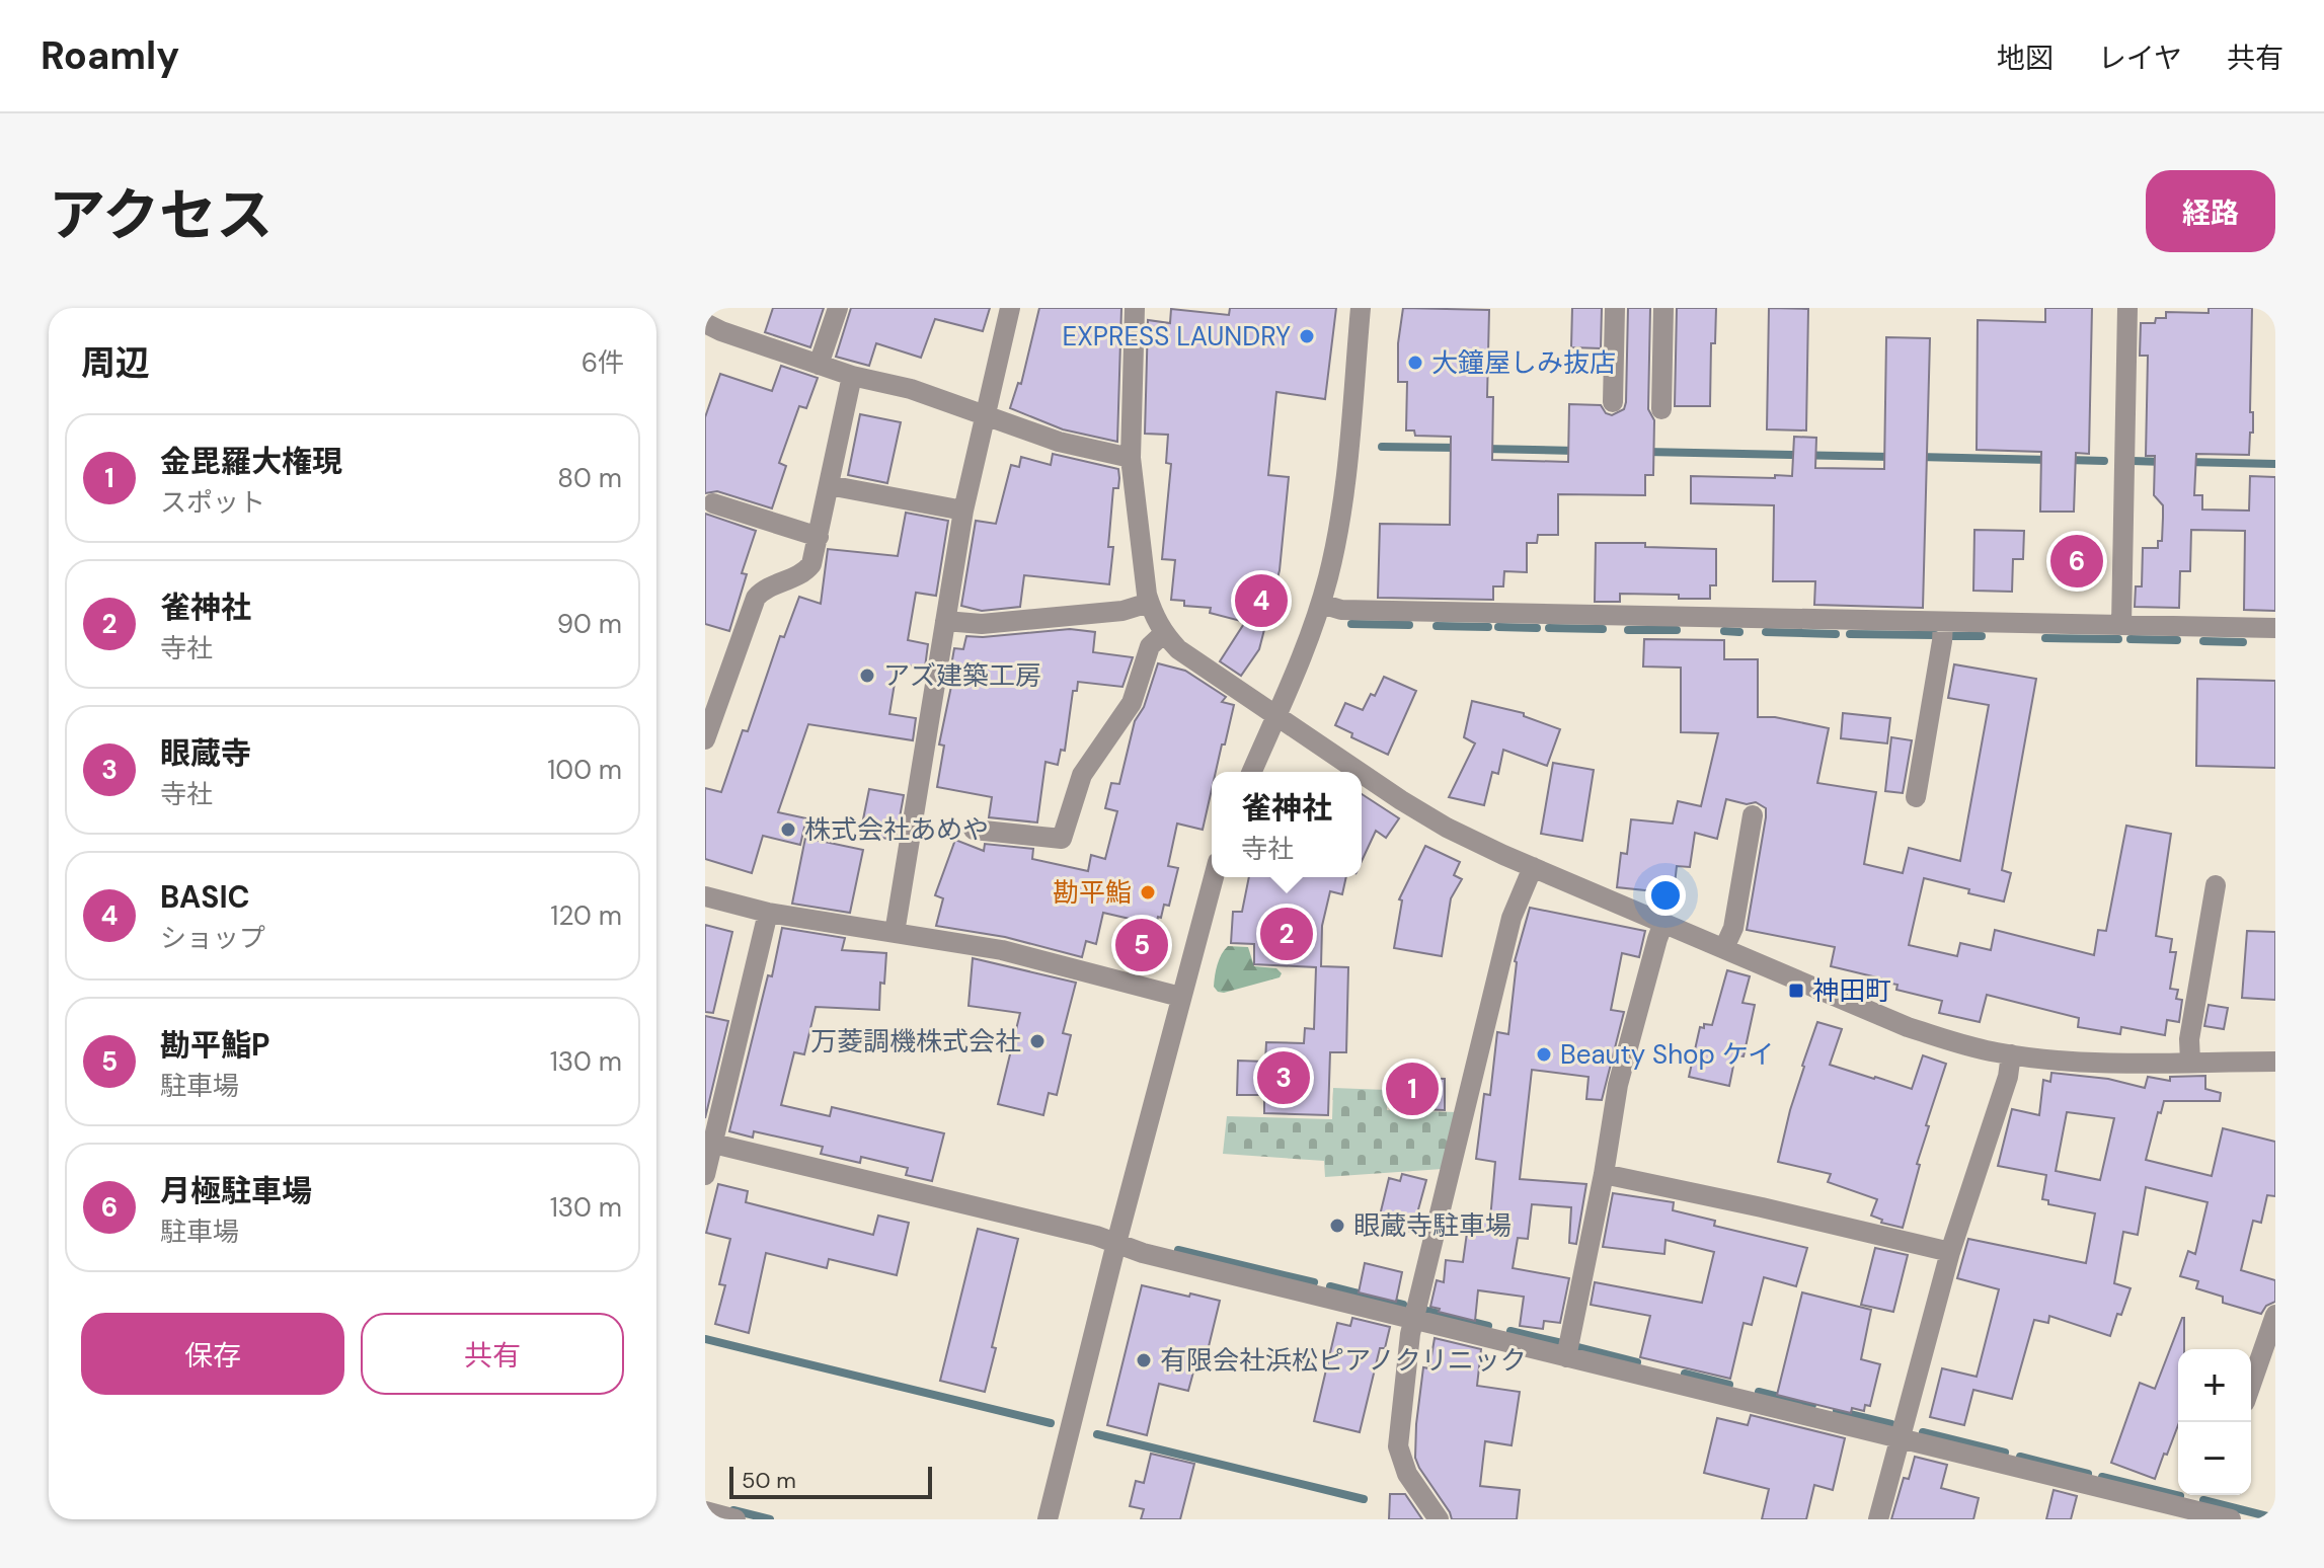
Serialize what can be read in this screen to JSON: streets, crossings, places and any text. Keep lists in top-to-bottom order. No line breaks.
{"places":{"other":["EXPRESS LAUNDRY","大鐘屋しみ抜店","アズ建築工房","株式会社あめや","勘平鮨","万菱調機株式会社","Beauty Shop ケイ","眼蔵寺駐車場","有限会社浜松ピアノクリニック"],"transit":["神田町"]},"scale_bar":"50 m","page":{"header":"Roamly","nav":["地図","レイヤ","共有"],"title":"アクセス","buttons":["経路",["保存","共有"]],"heading":["周辺","6件"],"list":[{"mark":"1","name":"金毘羅大権現","note":"スポット","value":"80 m"},{"mark":"2","name":"雀神社","note":"寺社","value":"90 m"},{"mark":"3","name":"眼蔵寺","note":"寺社","value":"100 m"},{"mark":"4","name":"BASIC","note":"ショップ","value":"120 m"},{"mark":"5","name":"勘平鮨P","note":"駐車場","value":"130 m"},{"mark":"6","name":"月極駐車場","note":"駐車場","value":"130 m"}],"pins":["6","4","2","5","3","1"],"popup":["雀神社","寺社"],"map_buttons":["+","−"],"scale":"50 m"}}
